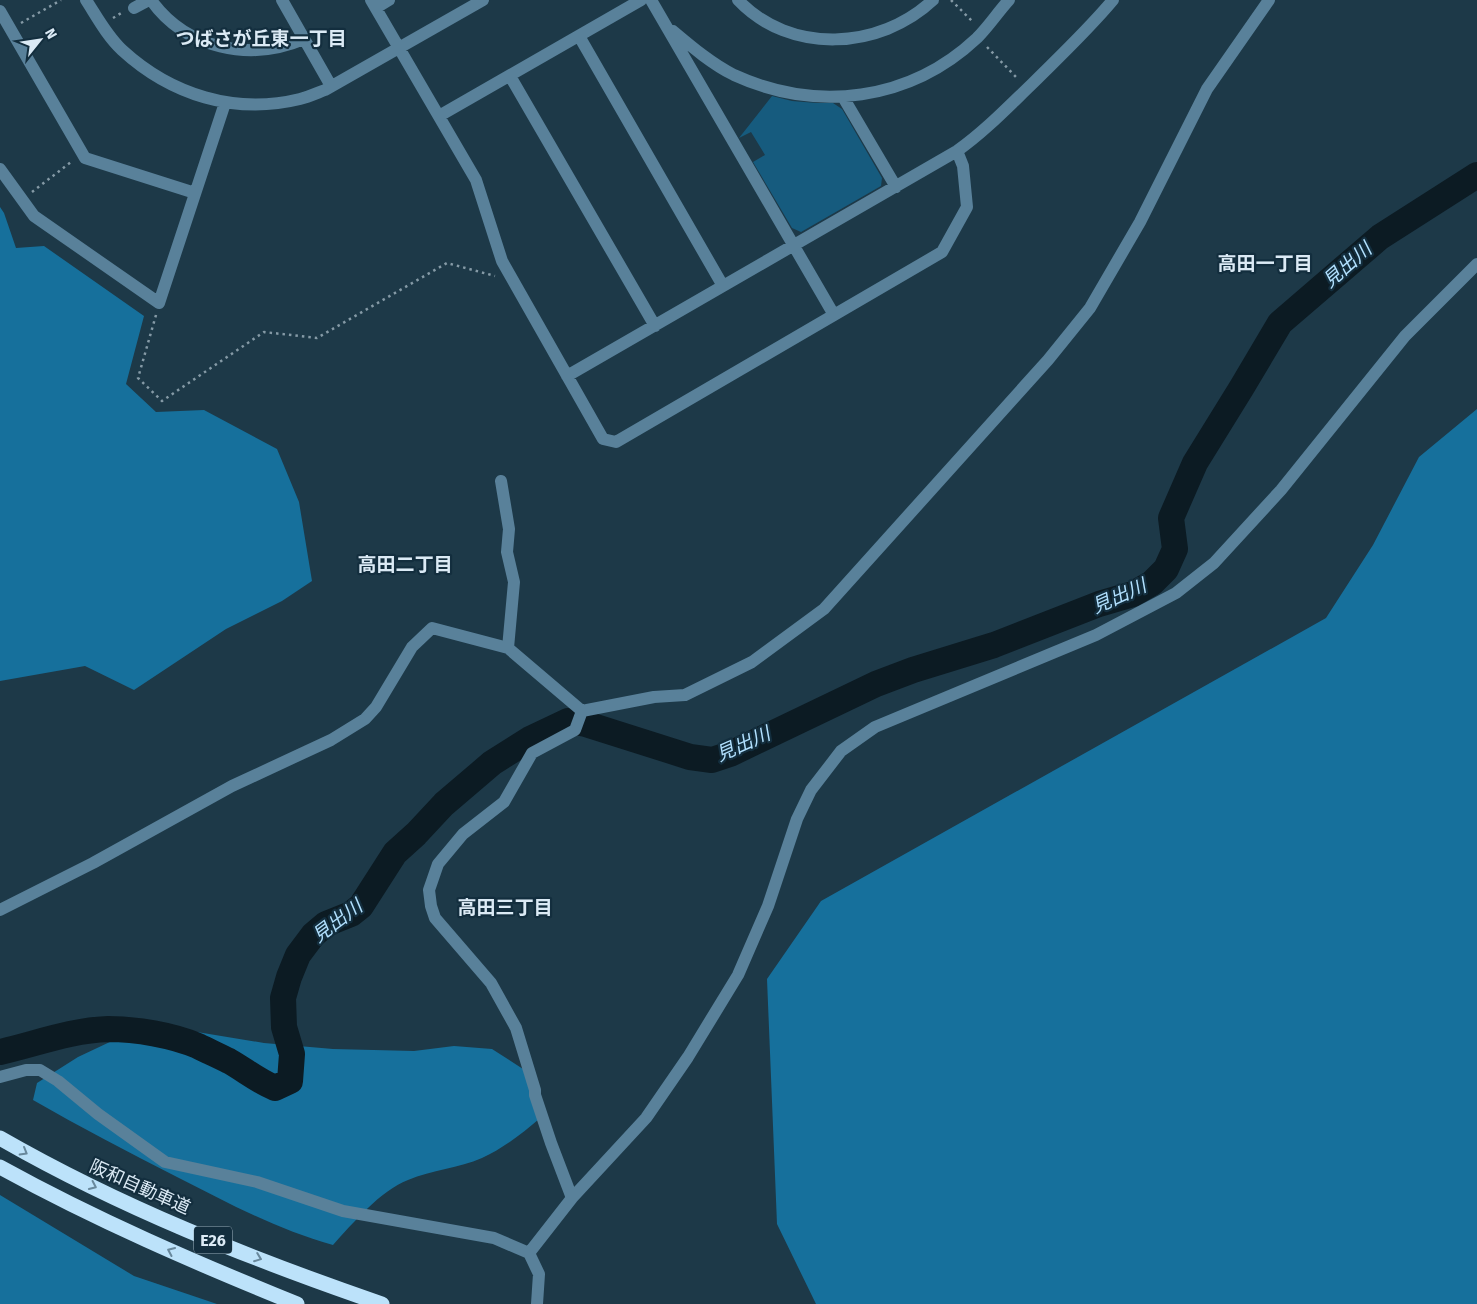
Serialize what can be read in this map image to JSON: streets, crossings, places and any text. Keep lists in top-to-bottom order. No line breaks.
{"streets":{"highway":["阪和自動車道","E26"]},"districts":["つばさが丘東一丁目","高田一丁目","高田二丁目","高田三丁目"],"water":["見出川"],"north":"top right"}
